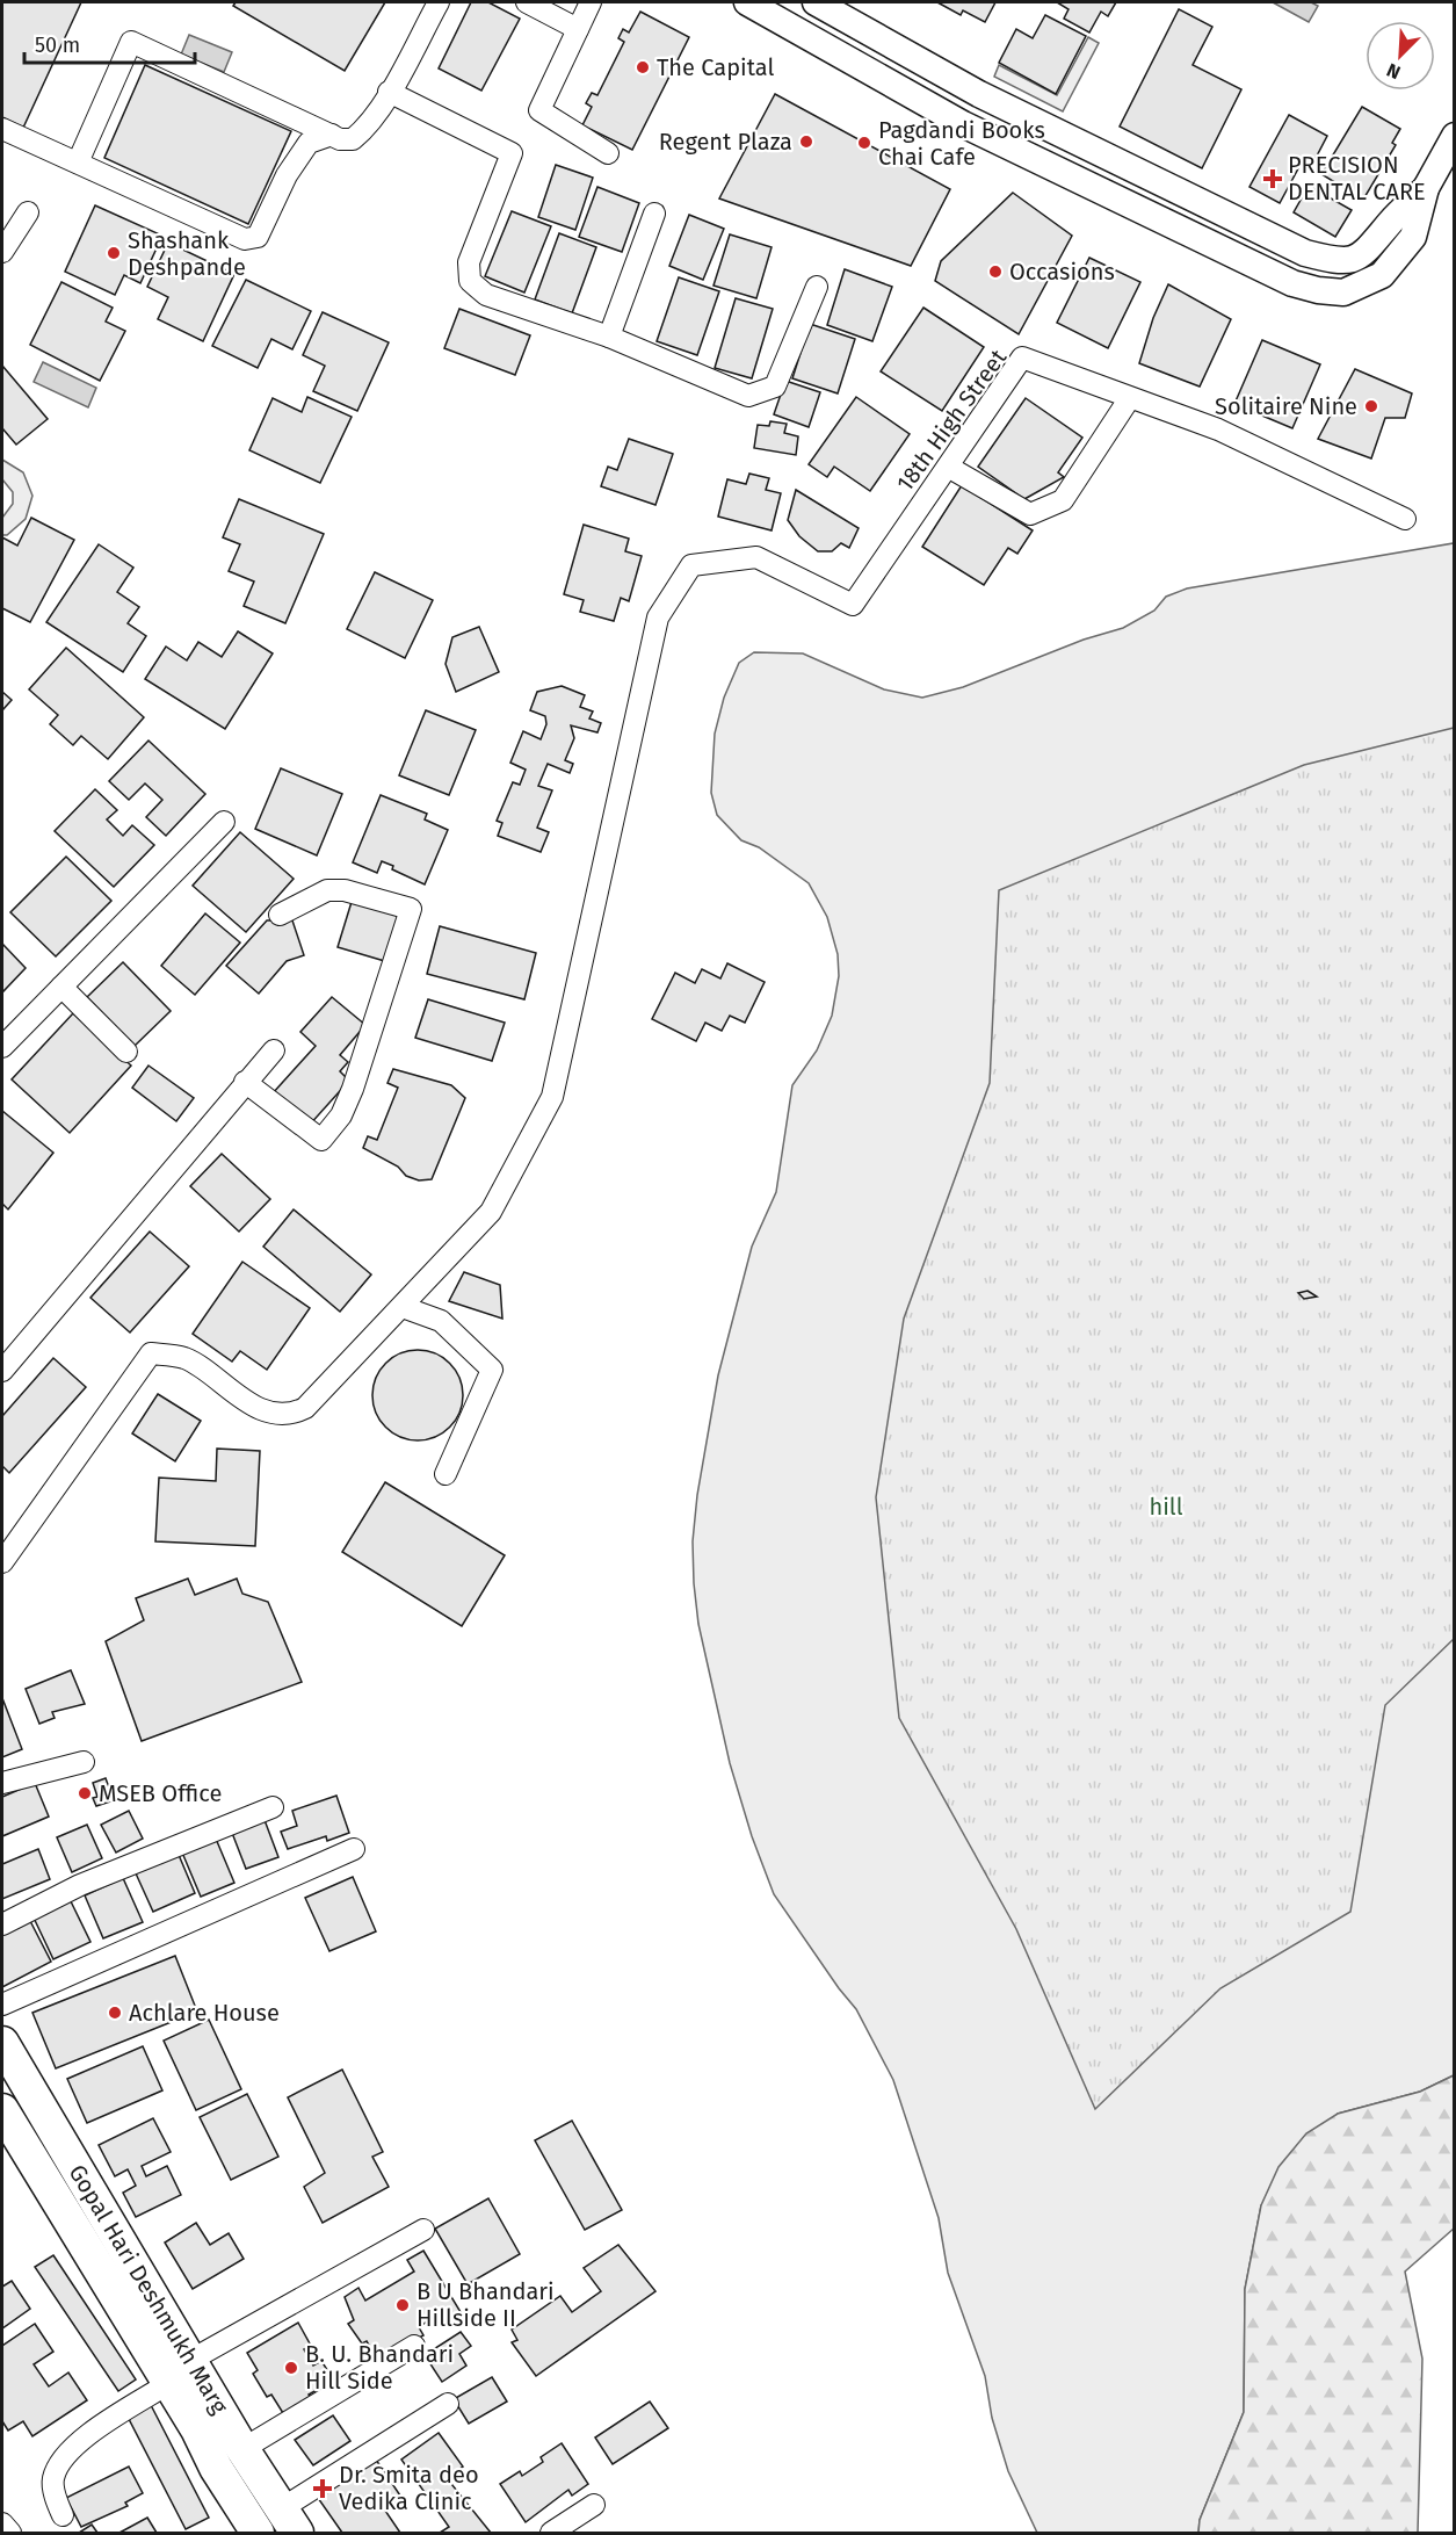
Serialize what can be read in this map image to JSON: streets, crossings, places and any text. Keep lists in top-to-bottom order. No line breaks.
{"streets":{"main road":["Gopal Hari Deshmukh Marg"],"street":["18th High Street"]},"parks":["hill"],"places":{"other":["The Capital","Regent Plaza","Pagdandi Books Chai Cafe","Shashank Deshpande","Occasions","Solitaire Nine","MSEB Office","Achlare House","B U Bhandari Hillside II","B. U. Bhandari Hill Side"],"health":["PRECISION DENTAL CARE","Dr. Smita deo Vedika Clinic"]},"scale_bar":"50 m","north":"bottom left"}
